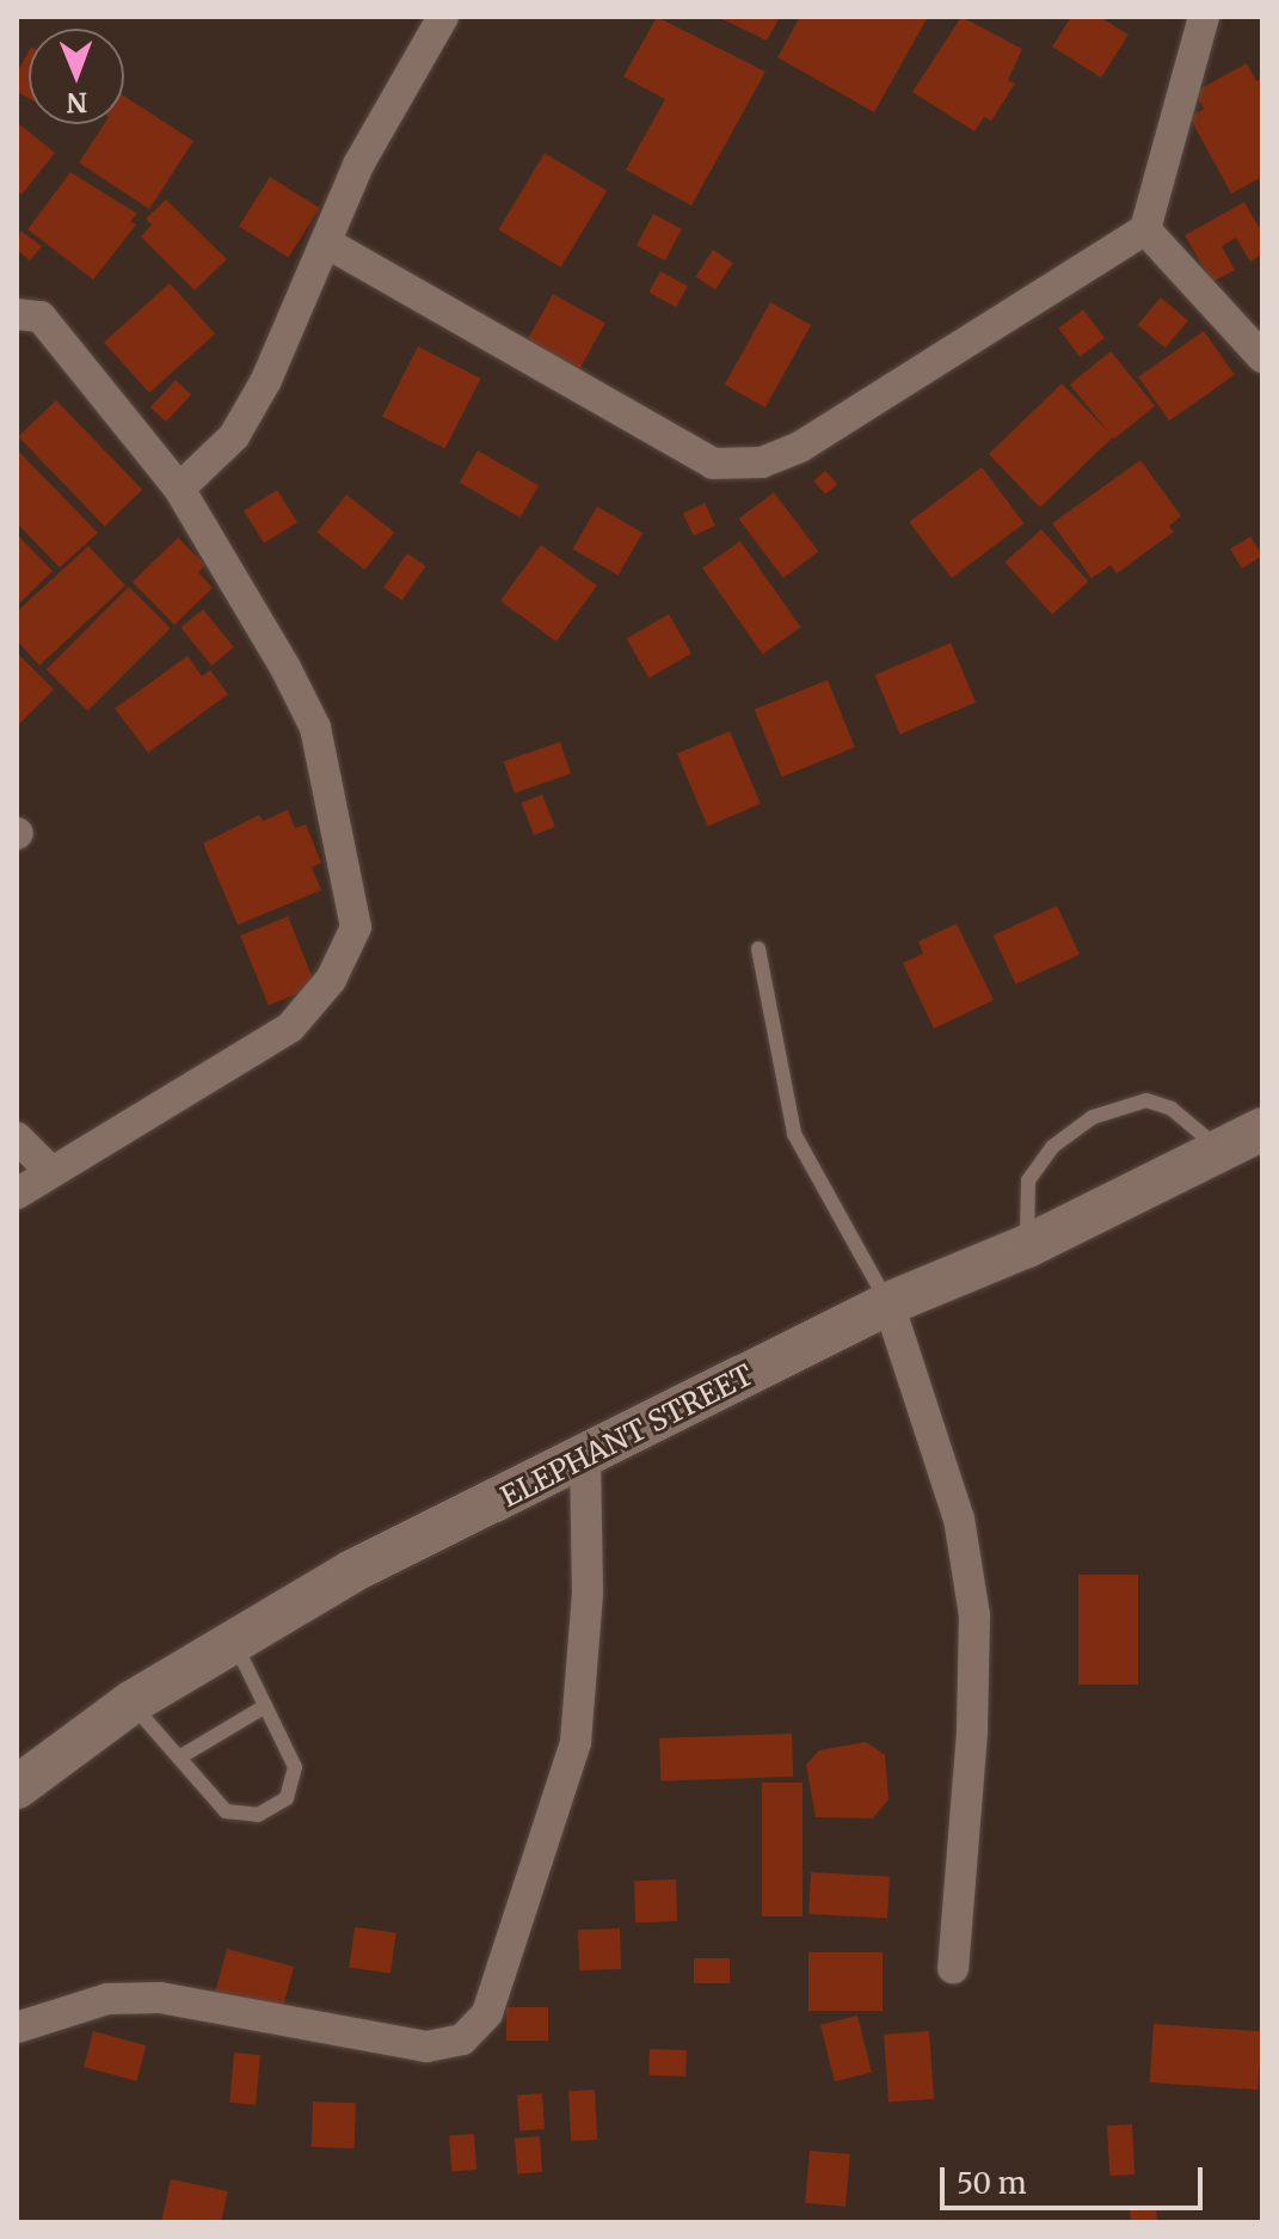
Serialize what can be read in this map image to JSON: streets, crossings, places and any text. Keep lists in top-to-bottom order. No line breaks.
{"streets":{"main road":["ELEPHANT STREET"]},"scale_bar":"50 m","north":"bottom"}
